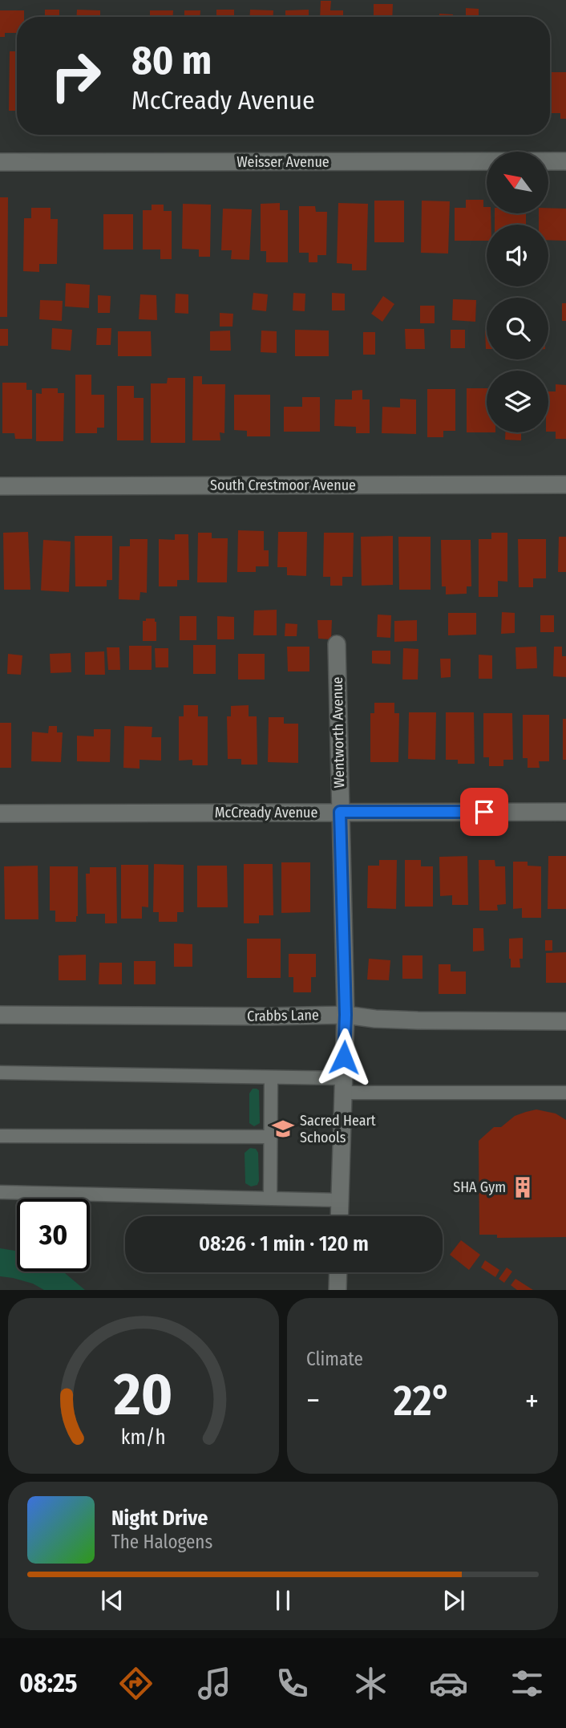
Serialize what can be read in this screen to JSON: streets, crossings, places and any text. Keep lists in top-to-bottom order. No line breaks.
{"streets":{"street":["Weisser Avenue","South Crestmoor Avenue","Wentworth Avenue","McCready Avenue","Crabbs Lane"]},"crossings":[["Wentworth Avenue","McCready Avenue"],["Wentworth Avenue","Crabbs Lane"]],"places":{"school or university":["Sacred Heart Schools"],"building":["SHA Gym"]},"north":"top left","page":{"turn":["80 m","McCready Avenue"],"limit":"30","trip":"08:26 · 1 min · 120 m","tile":"Climate","heat":["−","22°","+"],"song":["Night Drive","The Halogens"],"tabs":"08:25","gauge":["20","km/h"]}}
